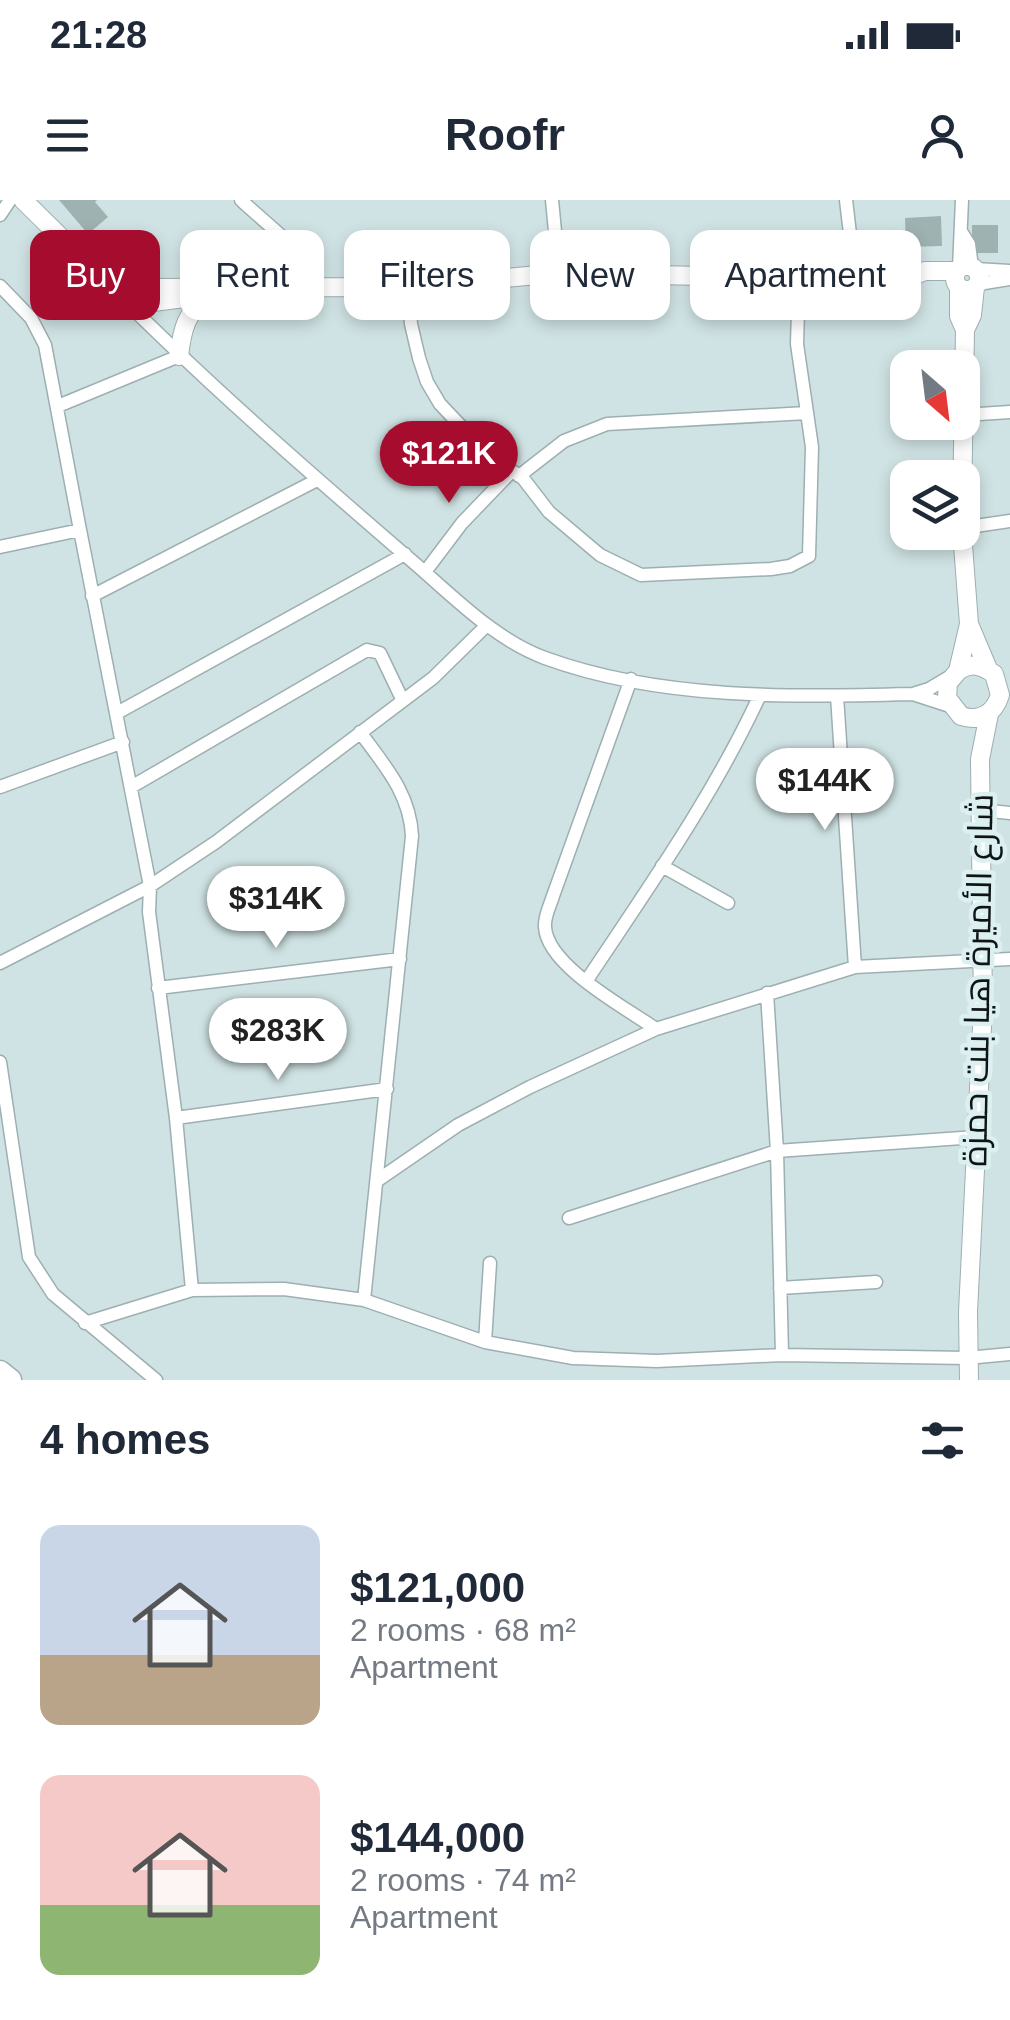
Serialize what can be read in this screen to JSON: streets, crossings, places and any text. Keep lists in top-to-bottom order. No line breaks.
{"streets":{"street":["شارع الأميرة هيا بنت حمزة"]},"north":"bottom right","page":{"status":"21:28","header":"Roofr","chip":["Buy","Rent","Filters","New","Apartment"],"price":["$121K","$144K","$314K","$283K"],"heading":"4 homes","list":[{"name":"$121,000","note":"2 rooms · 68 m² · Apartment"},{"name":"$144,000","note":"2 rooms · 74 m² · Apartment"}]}}
